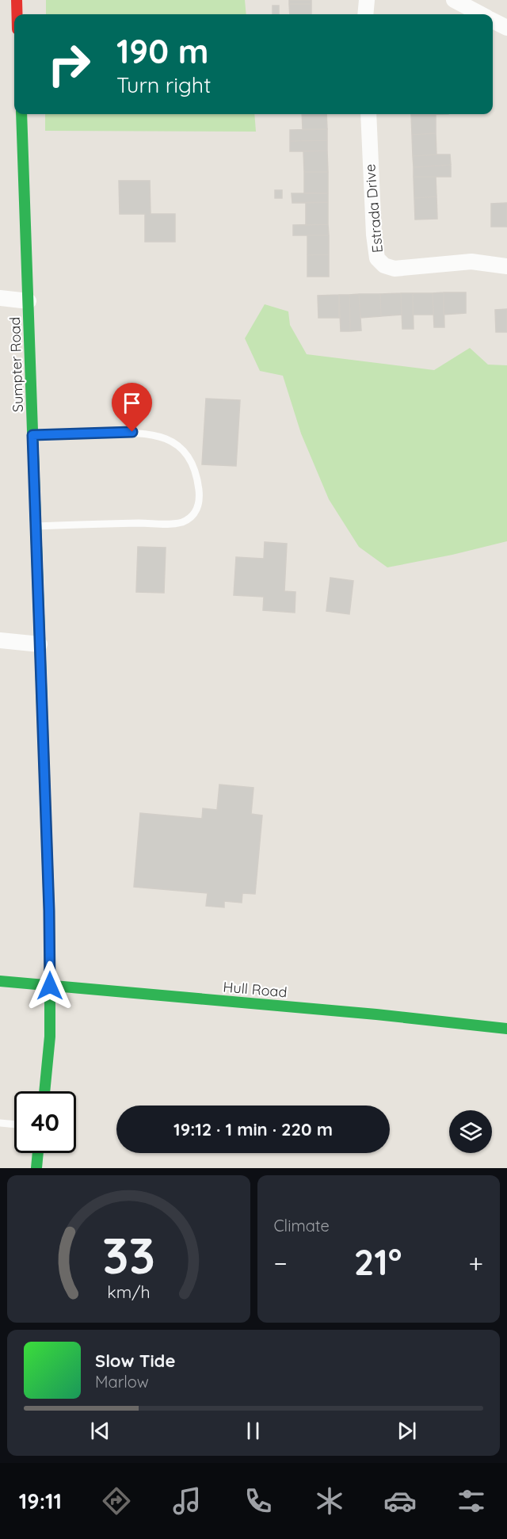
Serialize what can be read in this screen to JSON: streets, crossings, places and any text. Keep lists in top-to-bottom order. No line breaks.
{"streets":{"street":["Estrada Drive","Sumpter Road","Hull Road"]},"crossings":[["Sumpter Road","Hull Road"]],"page":{"turn":["190 m","Turn right"],"limit":"40","trip":"19:12 · 1 min · 220 m","tile":"Climate","heat":["−","21°","+"],"song":["Slow Tide","Marlow"],"tabs":"19:11","gauge":["33","km/h"]}}
